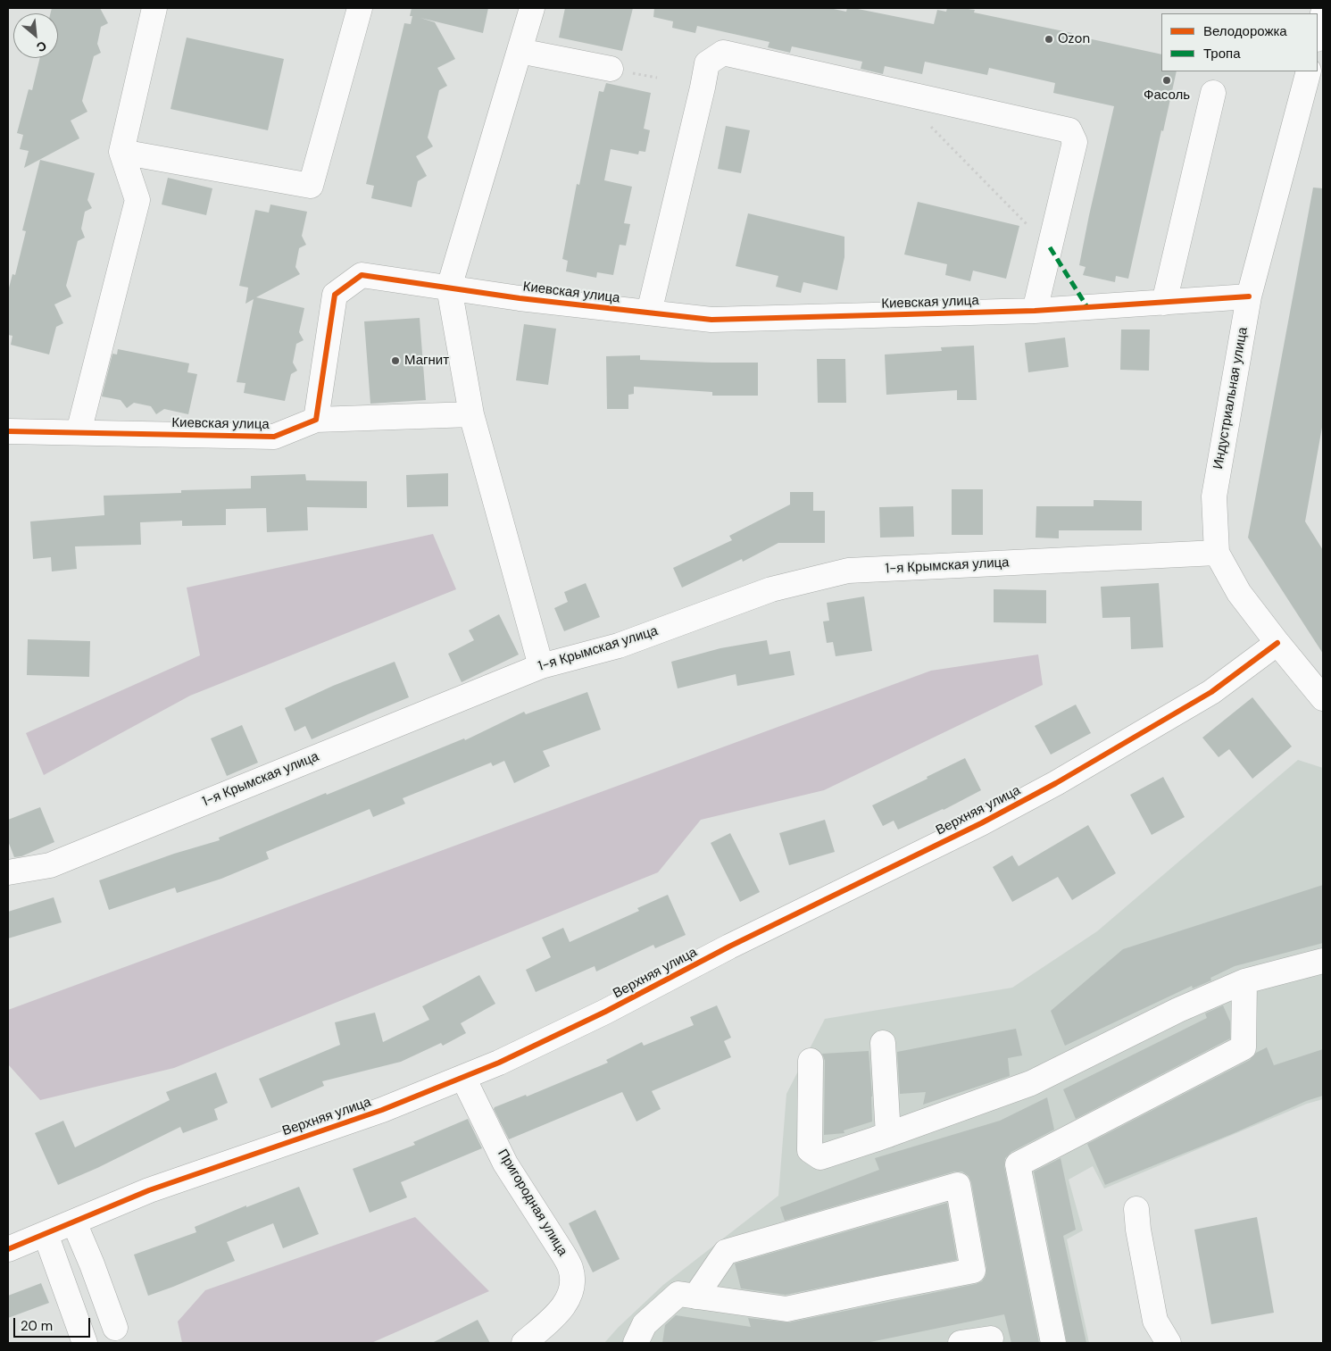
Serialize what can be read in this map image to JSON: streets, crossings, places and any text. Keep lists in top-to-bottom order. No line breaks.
{"streets":{"street":["Киевская улица","Индустриальная улица","1-я Крымская улица","Верхняя улица","Пригородная улица"]},"crossings":[["Киевская улица","Индустриальная улица"],["Индустриальная улица","1-я Крымская улица"],["Индустриальная улица","Верхняя улица"],["Верхняя улица","Пригородная улица"]],"places":["Ozon","Фасоль","Магнит"],"legend":["Велодорожка","Тропа"],"scale_bar":"20 m","north":"bottom right"}
